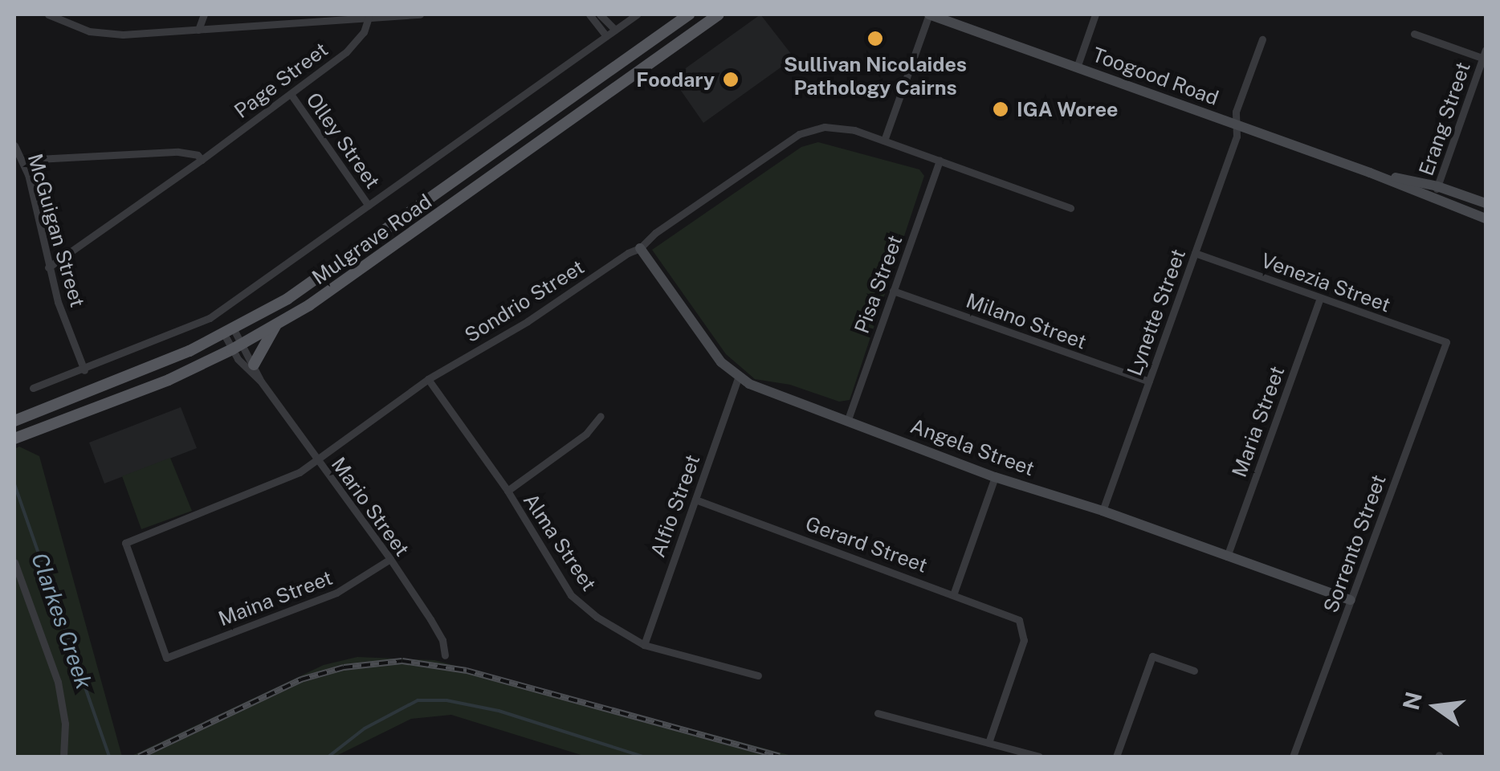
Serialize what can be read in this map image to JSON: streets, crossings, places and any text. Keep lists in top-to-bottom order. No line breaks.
{"streets":{"main road":["Mulgrave Road"],"street":["Toogood Road","Page Street","Erang Street","Olley Street","McGuigan Street","Venezia Street","Pisa Street","Sondrio Street","Lynette Street","Milano Street","Maria Street","Angela Street","Alfio Street","Mario Street","Alma Street","Sorrento Street","Gerard Street","Maina Street"]},"crossings":[["Toogood Road","Erang Street"],["Toogood Road","Lynette Street"],["Page Street","Olley Street"],["Page Street","McGuigan Street"],["Olley Street","Mulgrave Road"],["McGuigan Street","Mulgrave Road"],["Mulgrave Road","Mario Street"],["Venezia Street","Lynette Street"],["Venezia Street","Maria Street"],["Venezia Street","Sorrento Street"],["Pisa Street","Sondrio Street"],["Pisa Street","Milano Street"],["Pisa Street","Angela Street"],["Sondrio Street","Angela Street"],["Sondrio Street","Mario Street"],["Sondrio Street","Alma Street"],["Sondrio Street","Maina Street"],["Lynette Street","Milano Street"],["Lynette Street","Angela Street"],["Maria Street","Angela Street"],["Angela Street","Alfio Street"],["Angela Street","Sorrento Street"],["Alfio Street","Alma Street"],["Alfio Street","Gerard Street"],["Mario Street","Maina Street"]],"water":["Clarkes Creek"],"places":["Sullivan Nicolaides Pathology Cairns","Foodary","IGA Woree"],"north":"left"}
